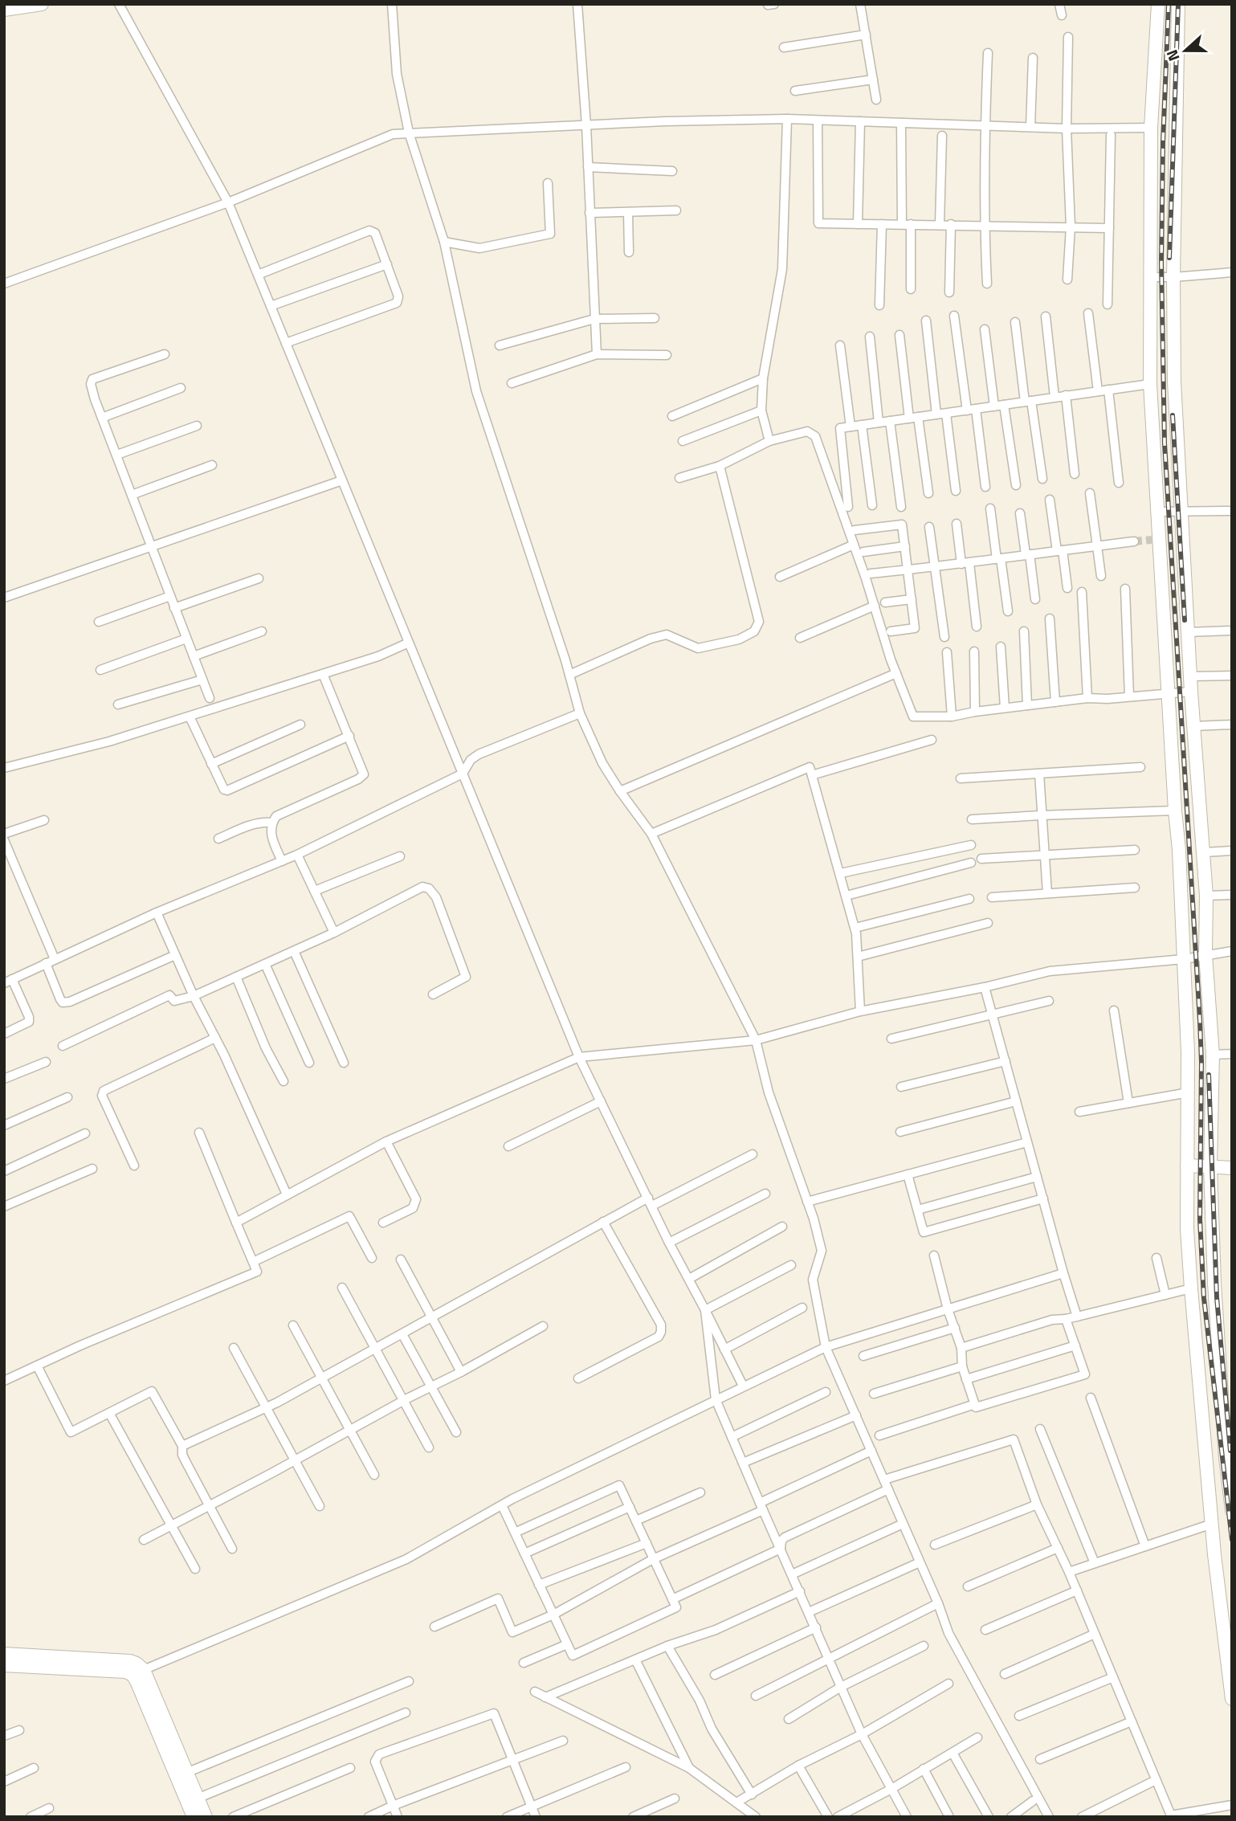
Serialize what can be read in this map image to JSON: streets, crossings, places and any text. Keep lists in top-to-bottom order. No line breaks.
{"north":"left"}
